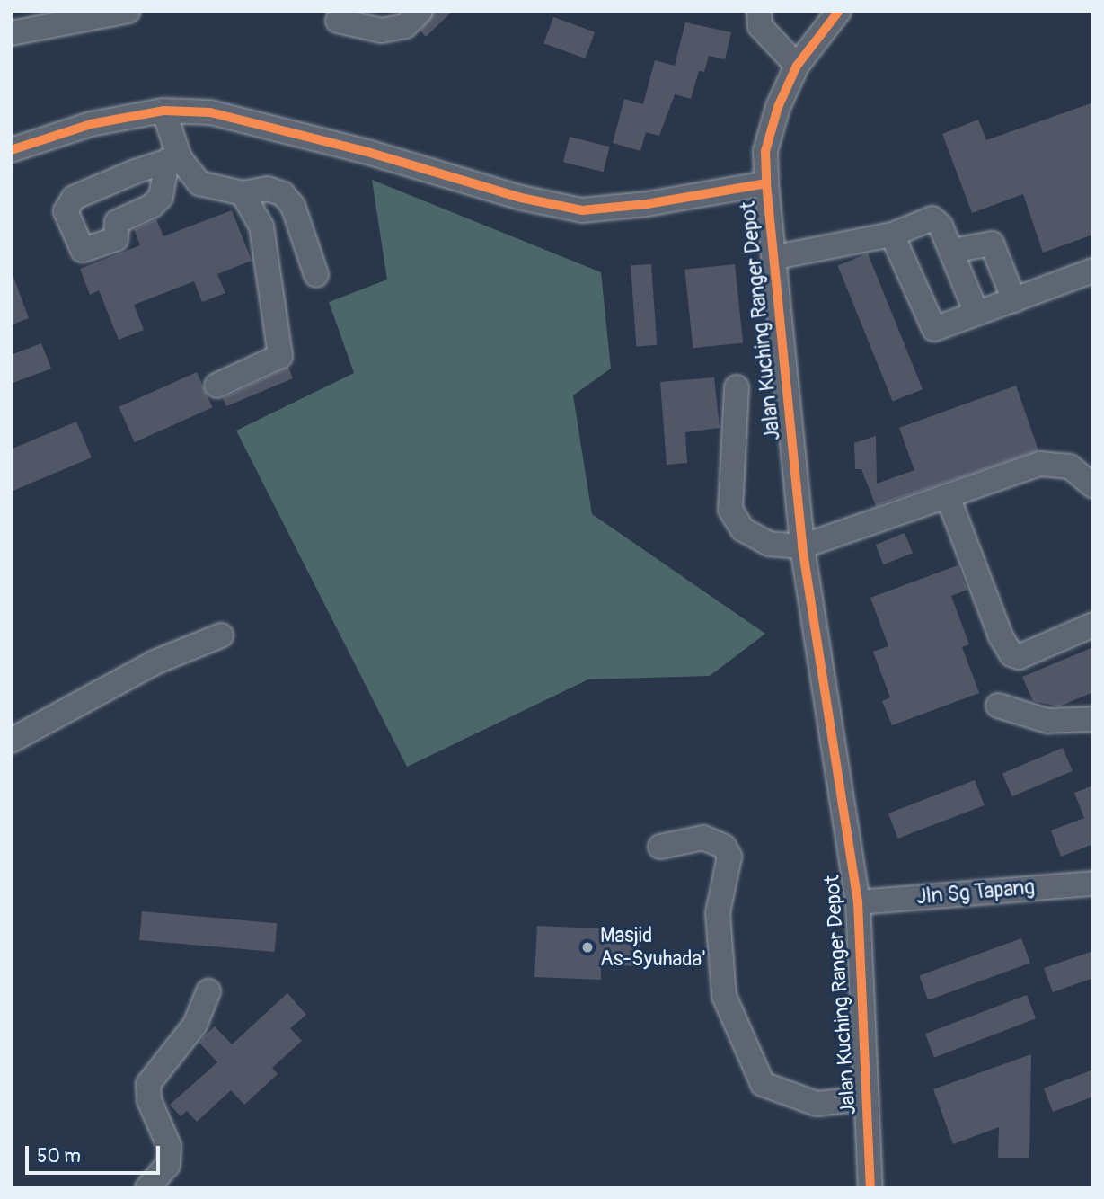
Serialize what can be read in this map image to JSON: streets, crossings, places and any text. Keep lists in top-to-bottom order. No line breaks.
{"streets":{"street":["Jalan Kuching Ranger Depot","Jln Sg Tapang"]},"crossings":[["Jalan Kuching Ranger Depot","Jln Sg Tapang"]],"places":["Masjid As-Syuhada'"],"scale_bar":"50 m"}
